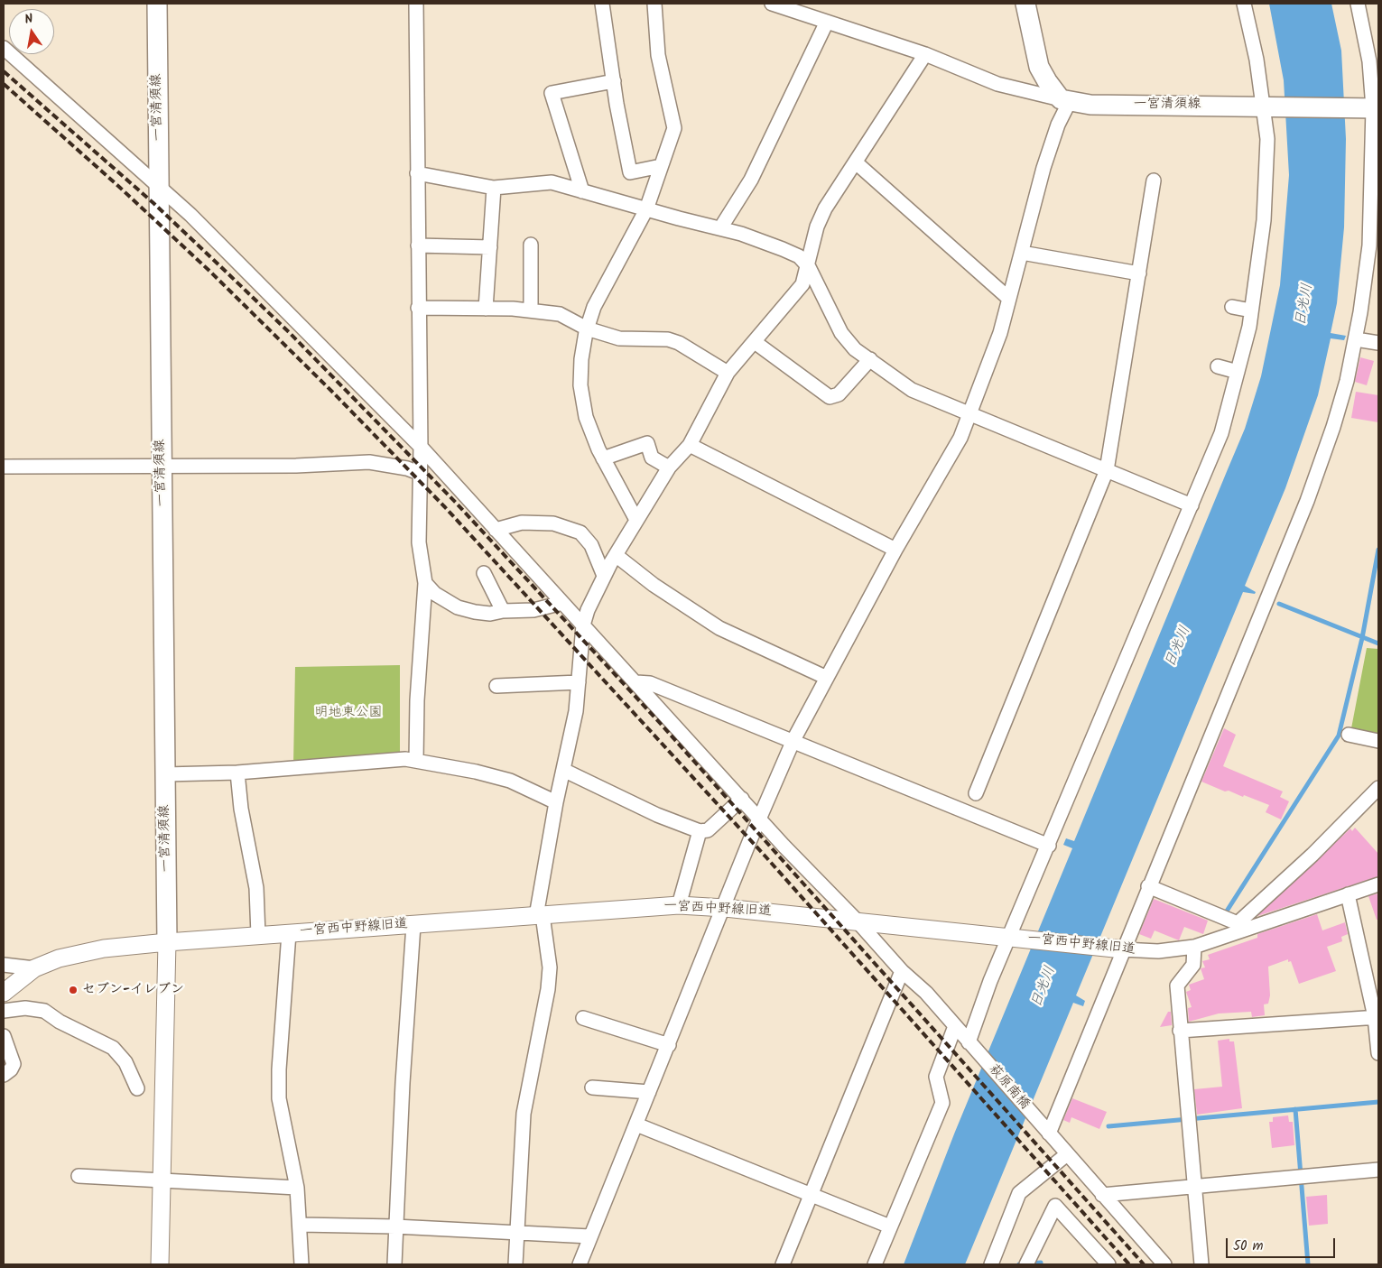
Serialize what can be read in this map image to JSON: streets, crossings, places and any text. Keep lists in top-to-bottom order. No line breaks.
{"streets":{"main road":["一宮清須線"],"street":["一宮西中野線旧道","萩原南橋"]},"crossings":[["一宮清須線","一宮西中野線旧道"],["一宮清須線","萩原南橋"],["一宮西中野線旧道","萩原南橋"]],"water":["日光川"],"parks":["明地東公園"],"places":["セブン-イレブン"],"scale_bar":"50 m","north":"top"}
